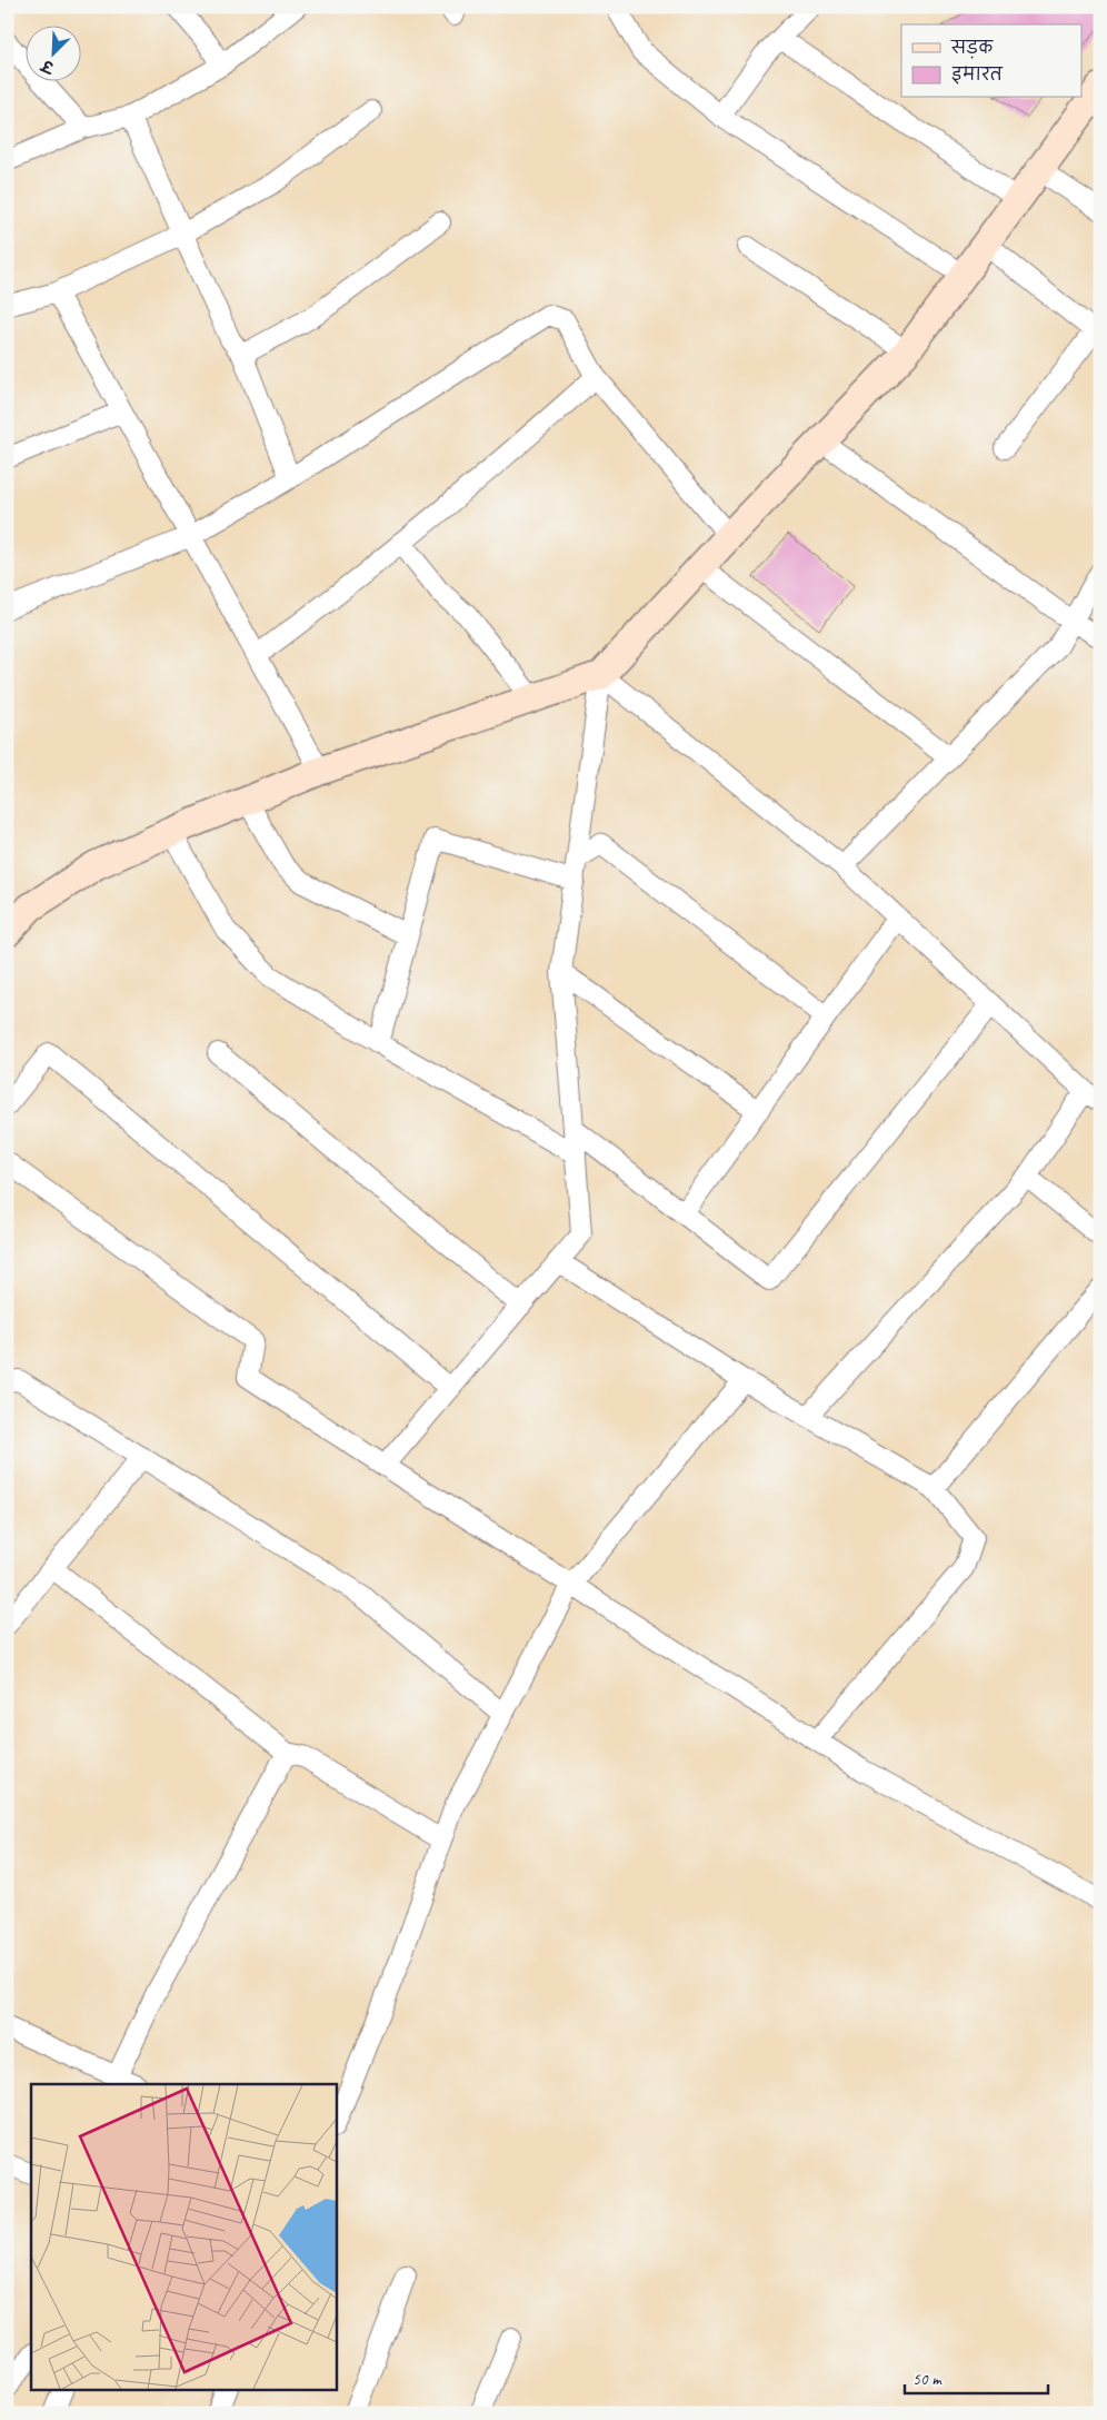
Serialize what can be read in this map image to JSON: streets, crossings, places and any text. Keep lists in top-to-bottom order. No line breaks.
{"legend":["सड़क","इमारत"],"scale_bar":"50 m","north":"bottom left"}
